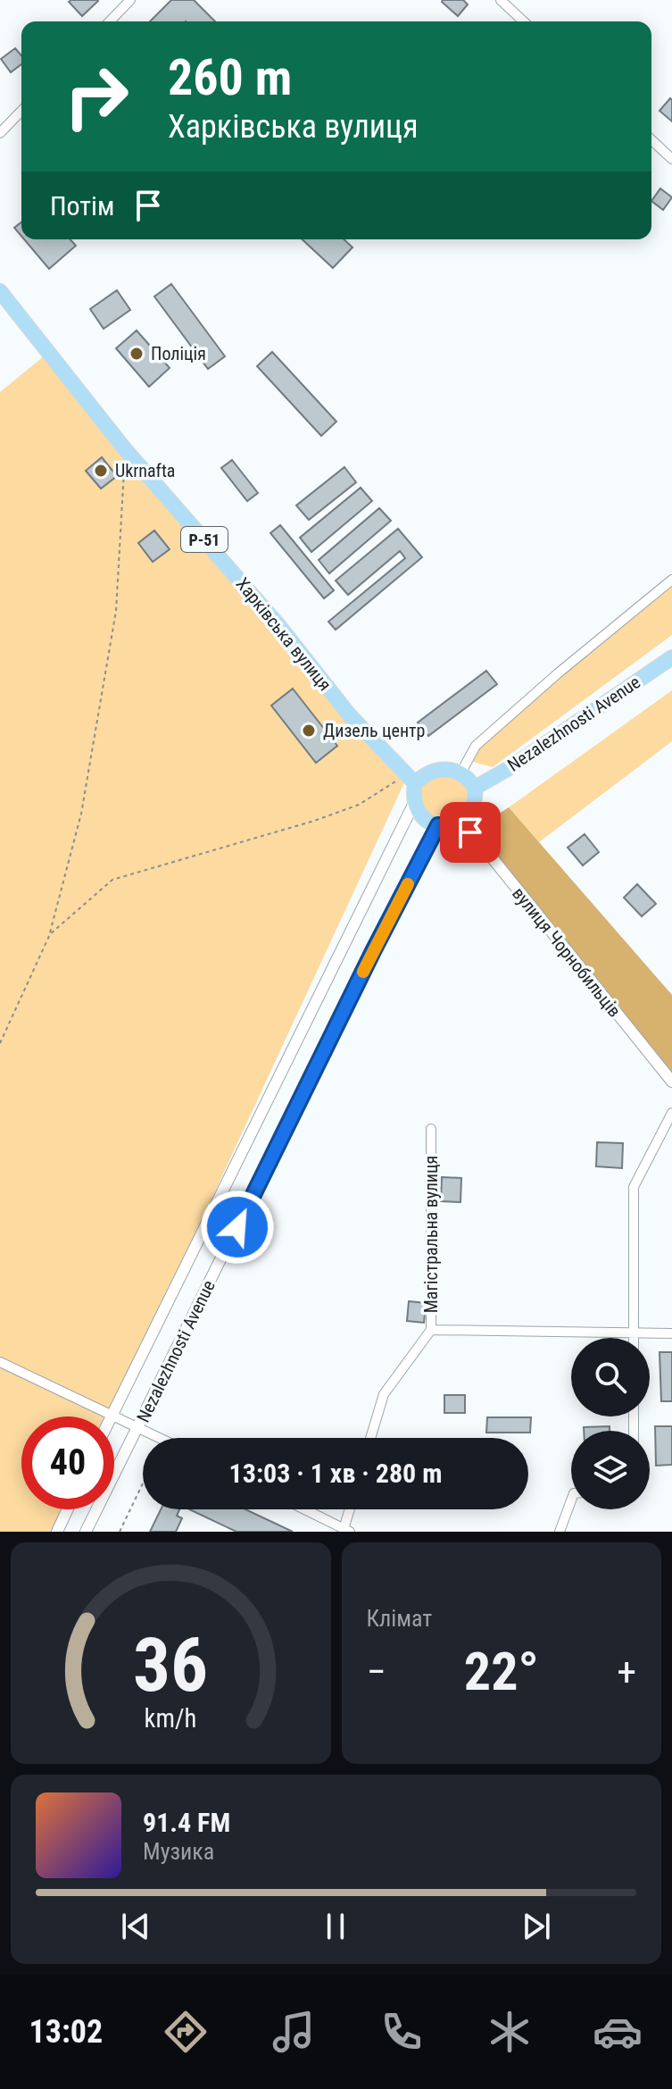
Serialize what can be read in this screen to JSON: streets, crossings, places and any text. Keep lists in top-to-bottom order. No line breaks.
{"streets":{"main road":["Р-51","Харківська вулиця","Nezalezhnosti Avenue"],"street":["вулиця Чорнобильців","Магістральна вулиця"]},"crossings":[["Харківська вулиця","Nezalezhnosti Avenue"],["Харківська вулиця","вулиця Чорнобильців"],["Nezalezhnosti Avenue","вулиця Чорнобильців"]],"places":["Поліція","Ukrnafta","Дизель центр"],"page":{"turn":["260 m","Харківська вулиця"],"then":"Потім","limit":"40","trip":"13:03 · 1 хв · 280 m","tile":"Клімат","heat":["−","22°","+"],"song":["91.4 FM","Музика"],"tabs":"13:02","gauge":["36","km/h"]}}
